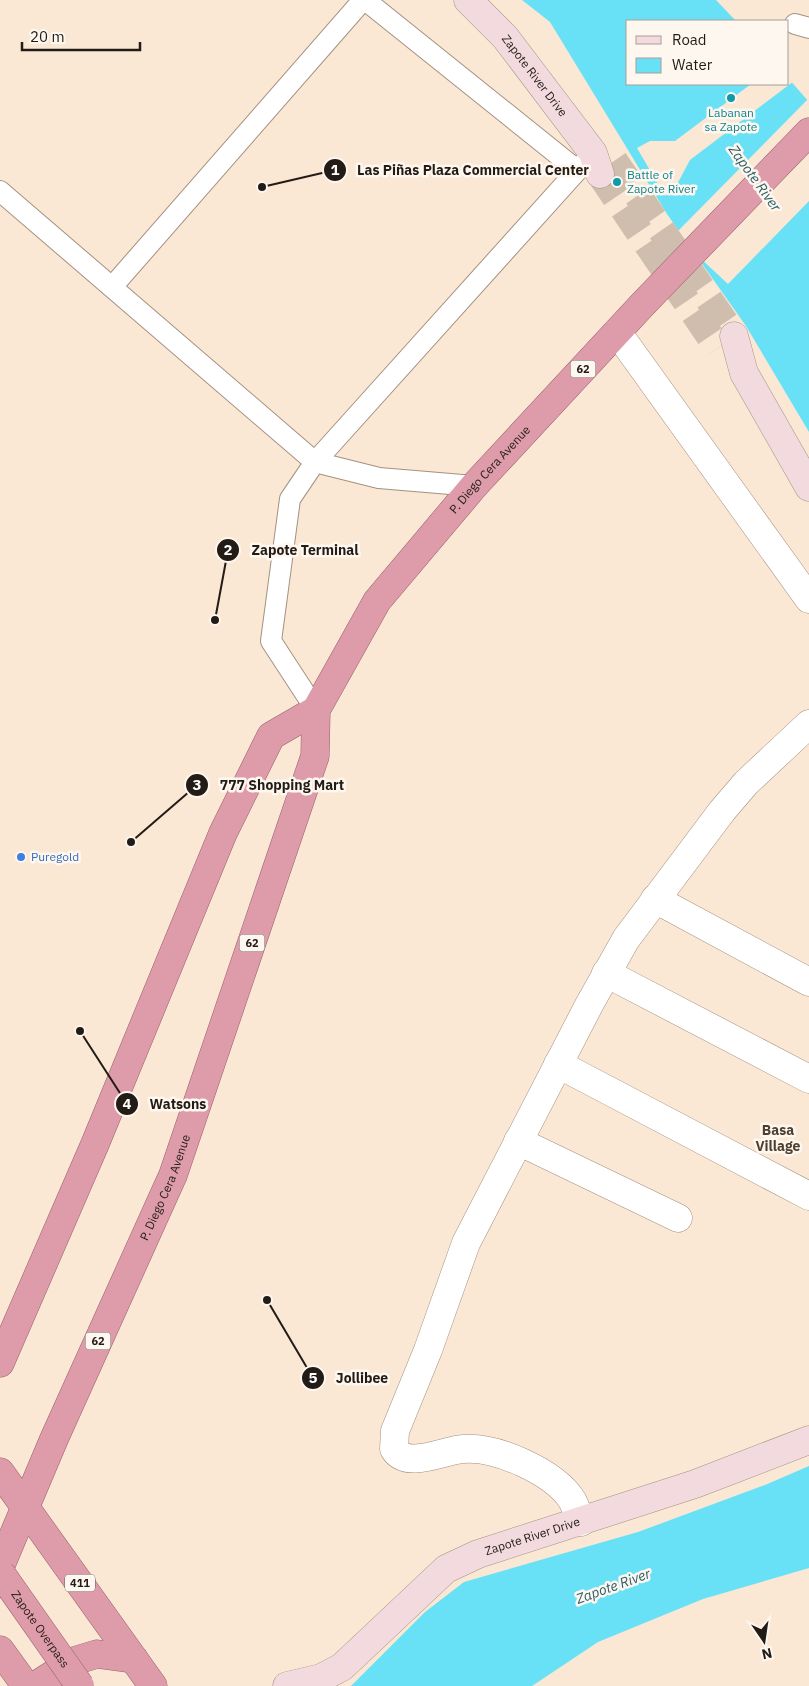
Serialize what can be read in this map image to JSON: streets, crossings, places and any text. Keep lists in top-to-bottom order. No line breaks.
{"streets":{"highway":["62","P. Diego Cera Avenue","411","Zapote Overpass"],"main road":["Zapote River Drive"]},"crossings":[["P. Diego Cera Avenue","411"]],"districts":["Basa Village"],"water":["Zapote River"],"places":["Labanan sa Zapote","Battle of Zapote River","Las Piñas Plaza Commercial Center","Zapote Terminal","777 Shopping Mart","Puregold","Watsons","Jollibee"],"legend":["Road","Water"],"scale_bar":"20 m","north":"bottom"}
